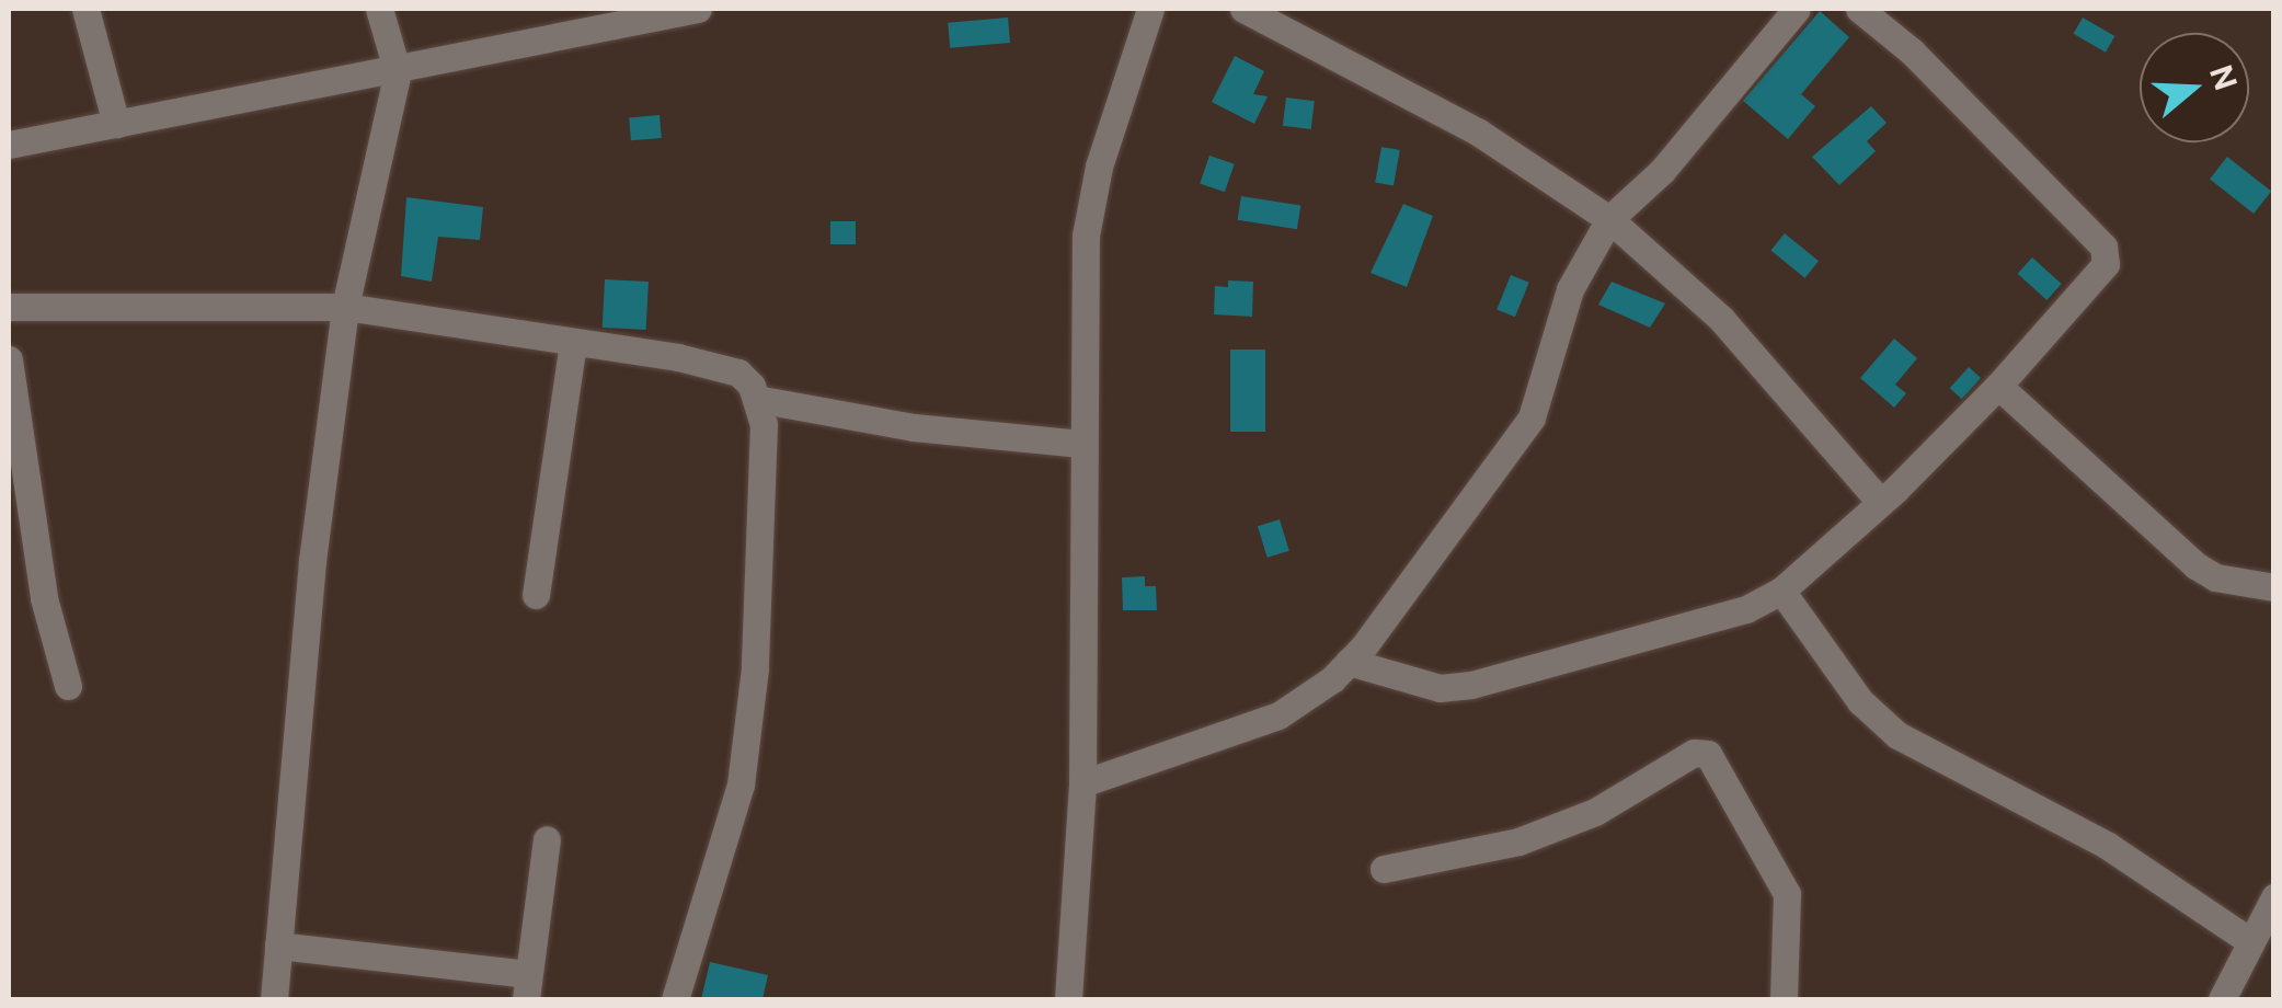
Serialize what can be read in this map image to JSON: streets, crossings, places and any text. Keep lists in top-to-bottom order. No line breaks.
{"north":"right"}
